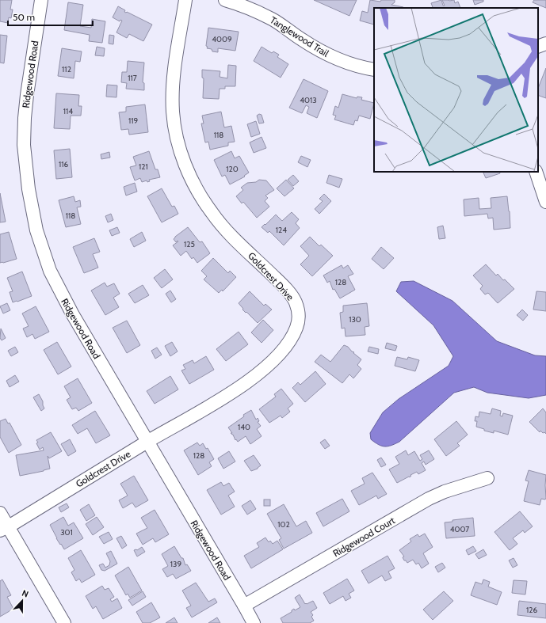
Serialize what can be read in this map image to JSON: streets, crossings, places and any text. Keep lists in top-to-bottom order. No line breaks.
{"streets":{"street":["Tanglewood Trail","Ridgewood Road","Goldcrest Drive","Ridgewood Court"]},"crossings":[["Ridgewood Road","Goldcrest Drive"],["Ridgewood Road","Ridgewood Court"]],"house_numbers":["4009","112","117","4013","114","119","118","116","121","120","118","124","125","128","130","140","128","102","4007","301","139","126"],"scale_bar":"50 m","north":"top"}
